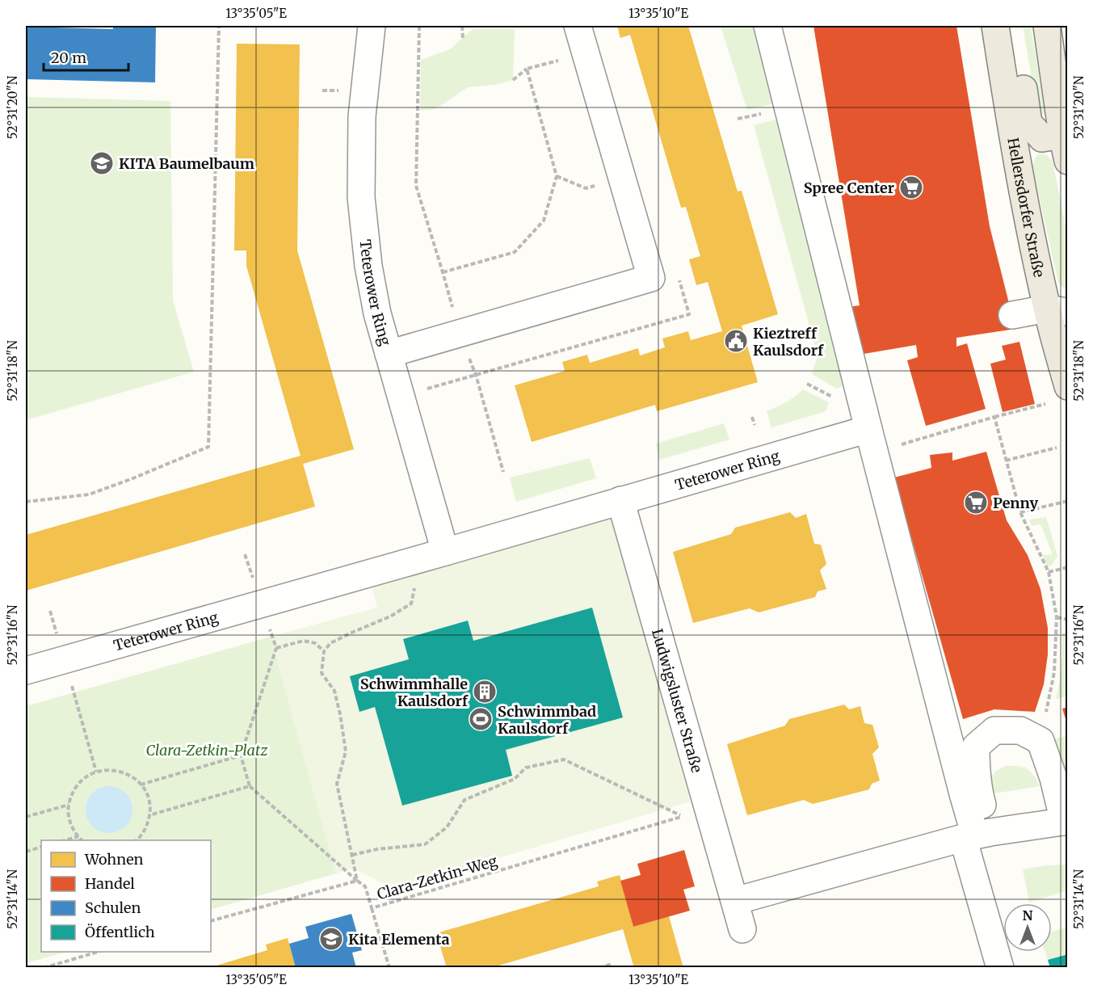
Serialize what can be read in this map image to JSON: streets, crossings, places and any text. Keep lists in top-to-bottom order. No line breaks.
{"streets":{"main road":["Hellersdorfer Straße"],"street":["Teterower Ring","Ludwigsluster Straße"],"path":["Clara-Zetkin-Weg"]},"crossings":[["Teterower Ring","Ludwigsluster Straße"]],"parks":["Clara-Zetkin-Platz"],"places":{"school or university":["KITA Baumelbaum","Kita Elementa"],"supermarket":["Spree Center","Penny"],"public building":["Kieztreff Kaulsdorf"],"building":["Schwimmhalle Kaulsdorf"],"sports":["Schwimmbad Kaulsdorf"]},"legend":["Wohnen","Handel","Schulen","Öffentlich"],"scale_bar":"20 m","north":"top","coordinates":["13°35'05\"E","13°35'10\"E","52°31'20\"N","52°31'18\"N","52°31'16\"N","52°31'14\"N"]}
